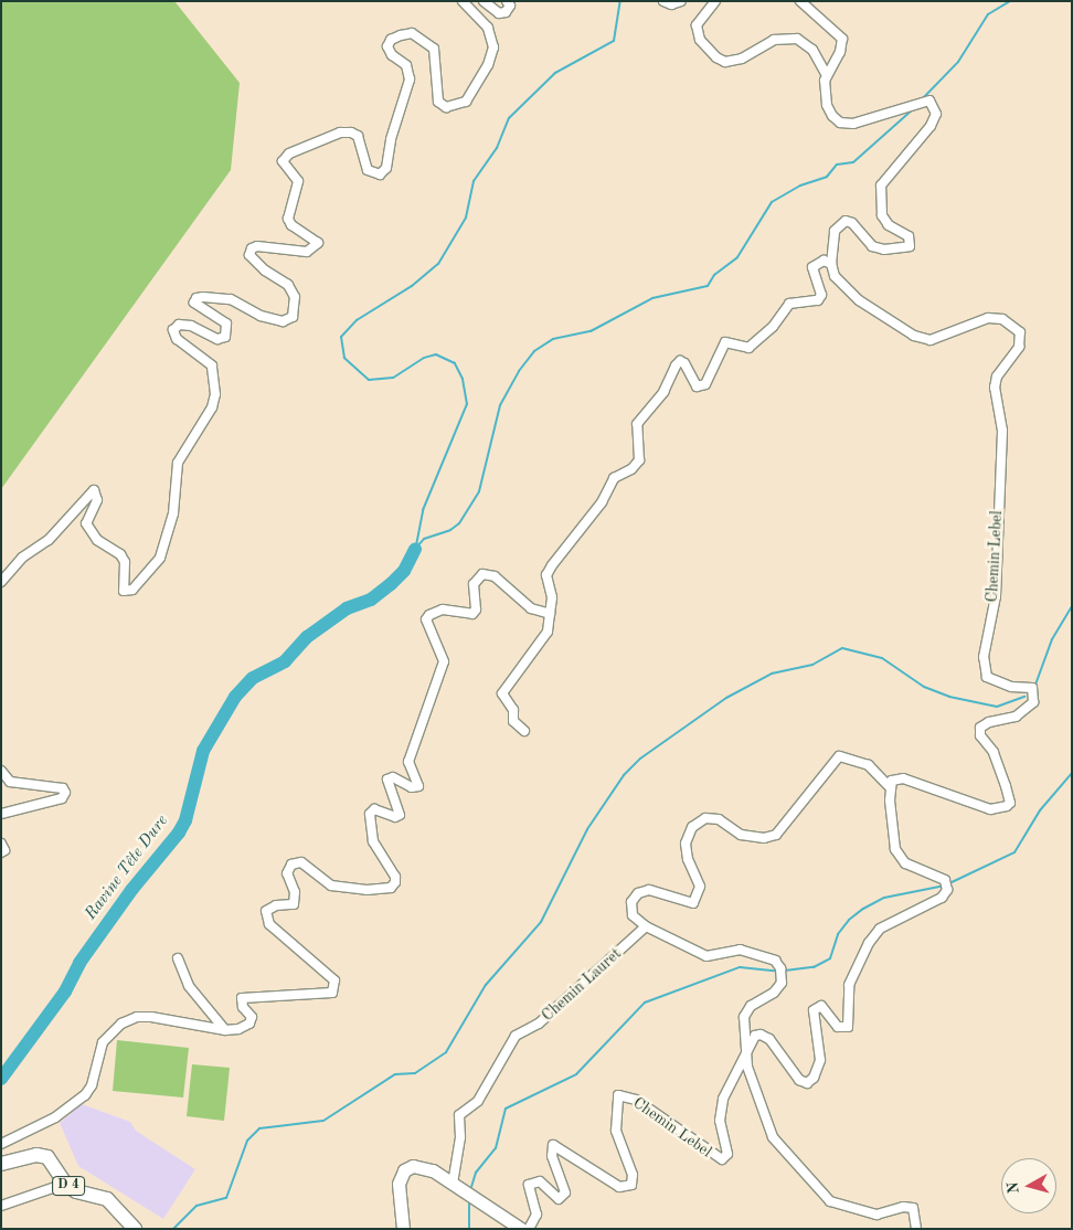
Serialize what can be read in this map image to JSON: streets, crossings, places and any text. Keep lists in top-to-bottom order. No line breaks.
{"streets":{"main road":["D 4"],"street":["Chemin Lebel","Chemin Lauret"]},"water":["Ravine Tête Dure"],"north":"left"}
